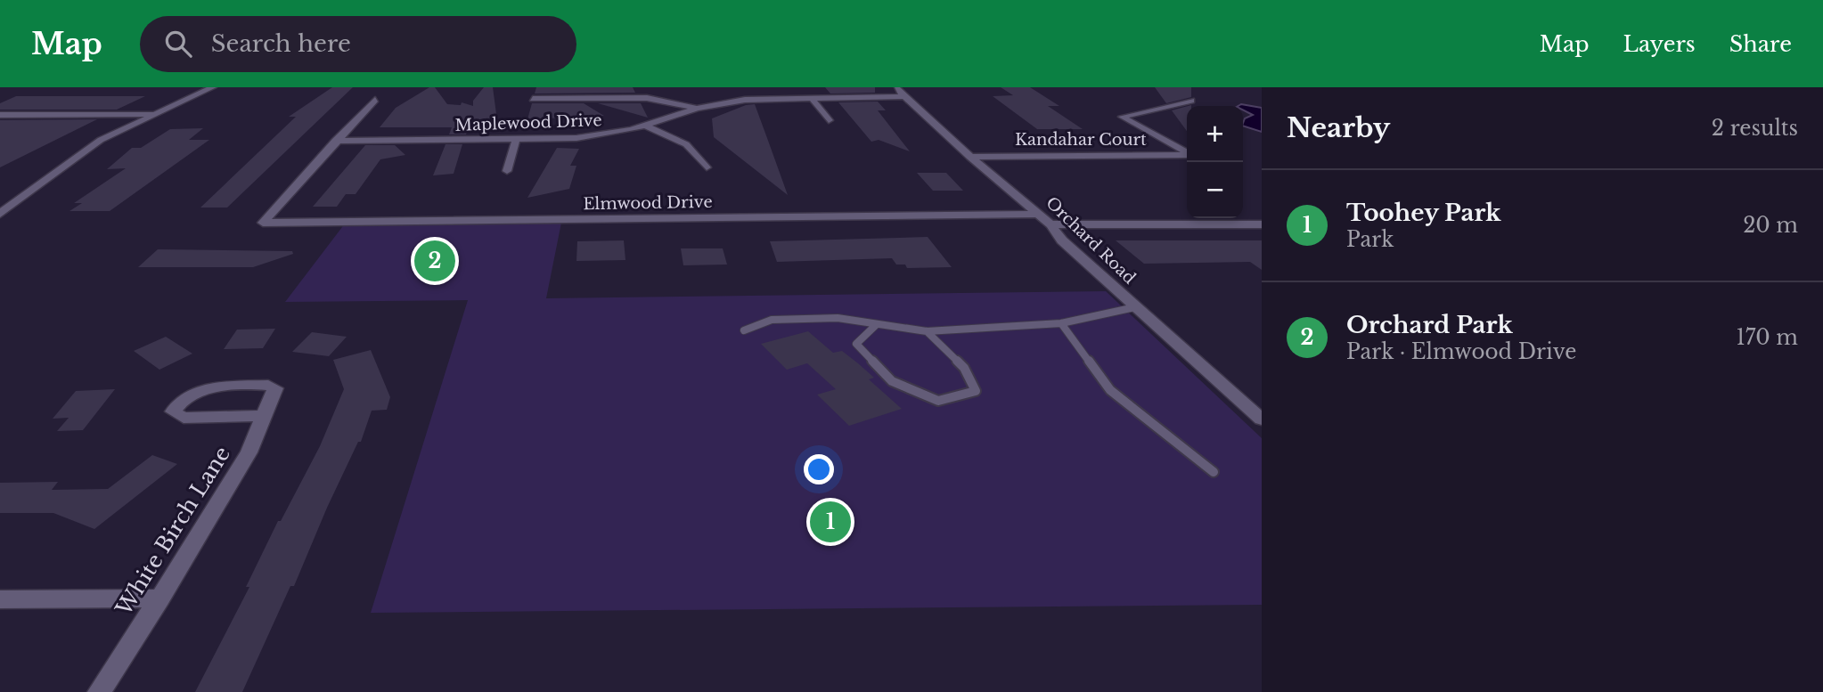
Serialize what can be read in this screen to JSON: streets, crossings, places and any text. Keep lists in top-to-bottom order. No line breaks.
{"streets":{"street":["Maplewood Drive","Kandahar Court","Elmwood Drive","Orchard Road","White Birch Lane"]},"crossings":[["Maplewood Drive","Elmwood Drive"],["Maplewood Drive","Orchard Road"],["Kandahar Court","Orchard Road"],["Elmwood Drive","Orchard Road"]],"page":{"header":"Map","search":"Search here","nav":["Map","Layers","Share"],"heading":["Nearby","2 results"],"map_buttons":["+","−"],"list":[{"mark":"1","name":"Toohey Park","note":"Park","value":"20 m"},{"mark":"2","name":"Orchard Park","note":"Park · Elmwood Drive","value":"170 m"}],"pins":["2","1"]}}
